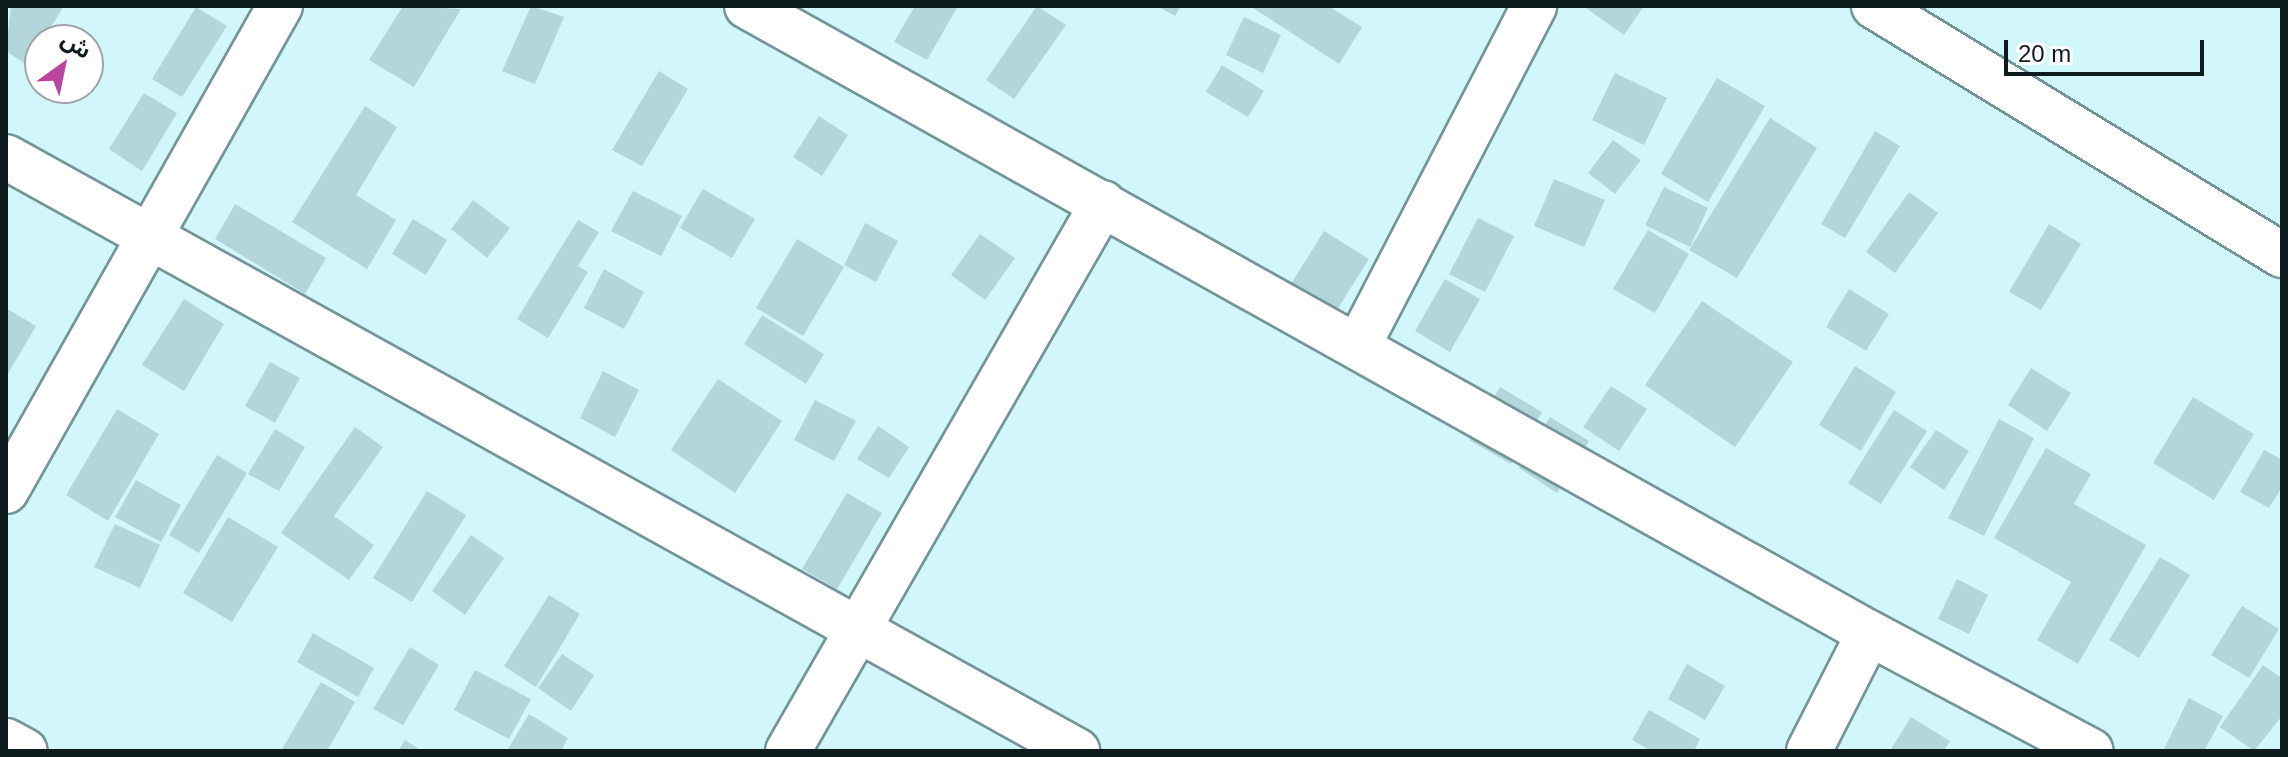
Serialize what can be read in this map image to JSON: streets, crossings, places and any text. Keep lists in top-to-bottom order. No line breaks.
{"scale_bar":"20 m","north":"top right"}
